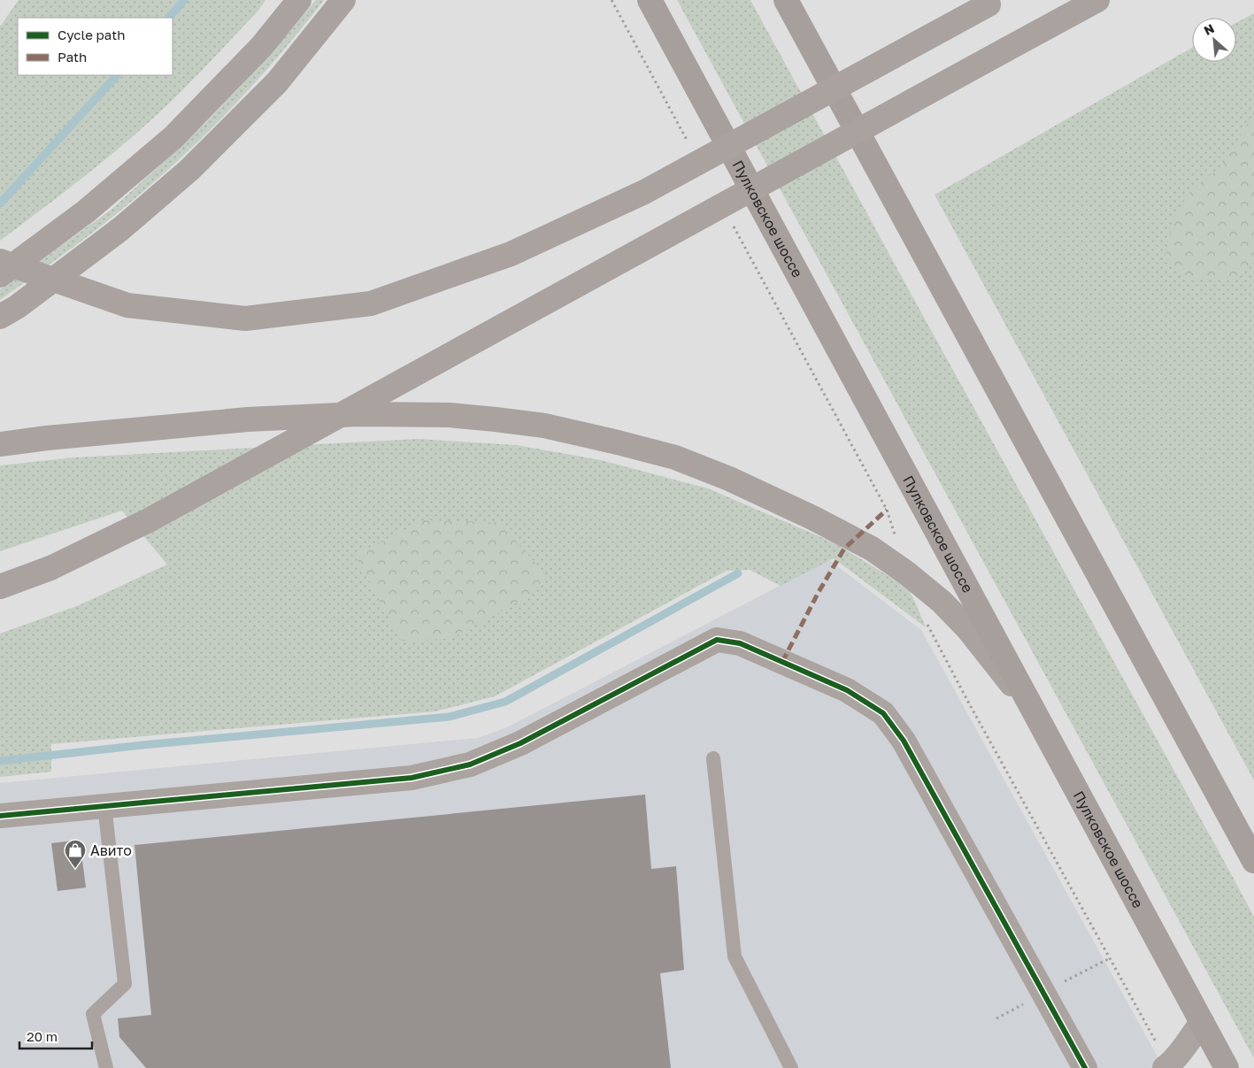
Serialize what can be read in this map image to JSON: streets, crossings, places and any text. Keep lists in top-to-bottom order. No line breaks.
{"streets":{"highway":["Пулковское шоссе"]},"places":{"shop":["Авито"]},"legend":["Cycle path","Path"],"scale_bar":"20 m","north":"top left"}
